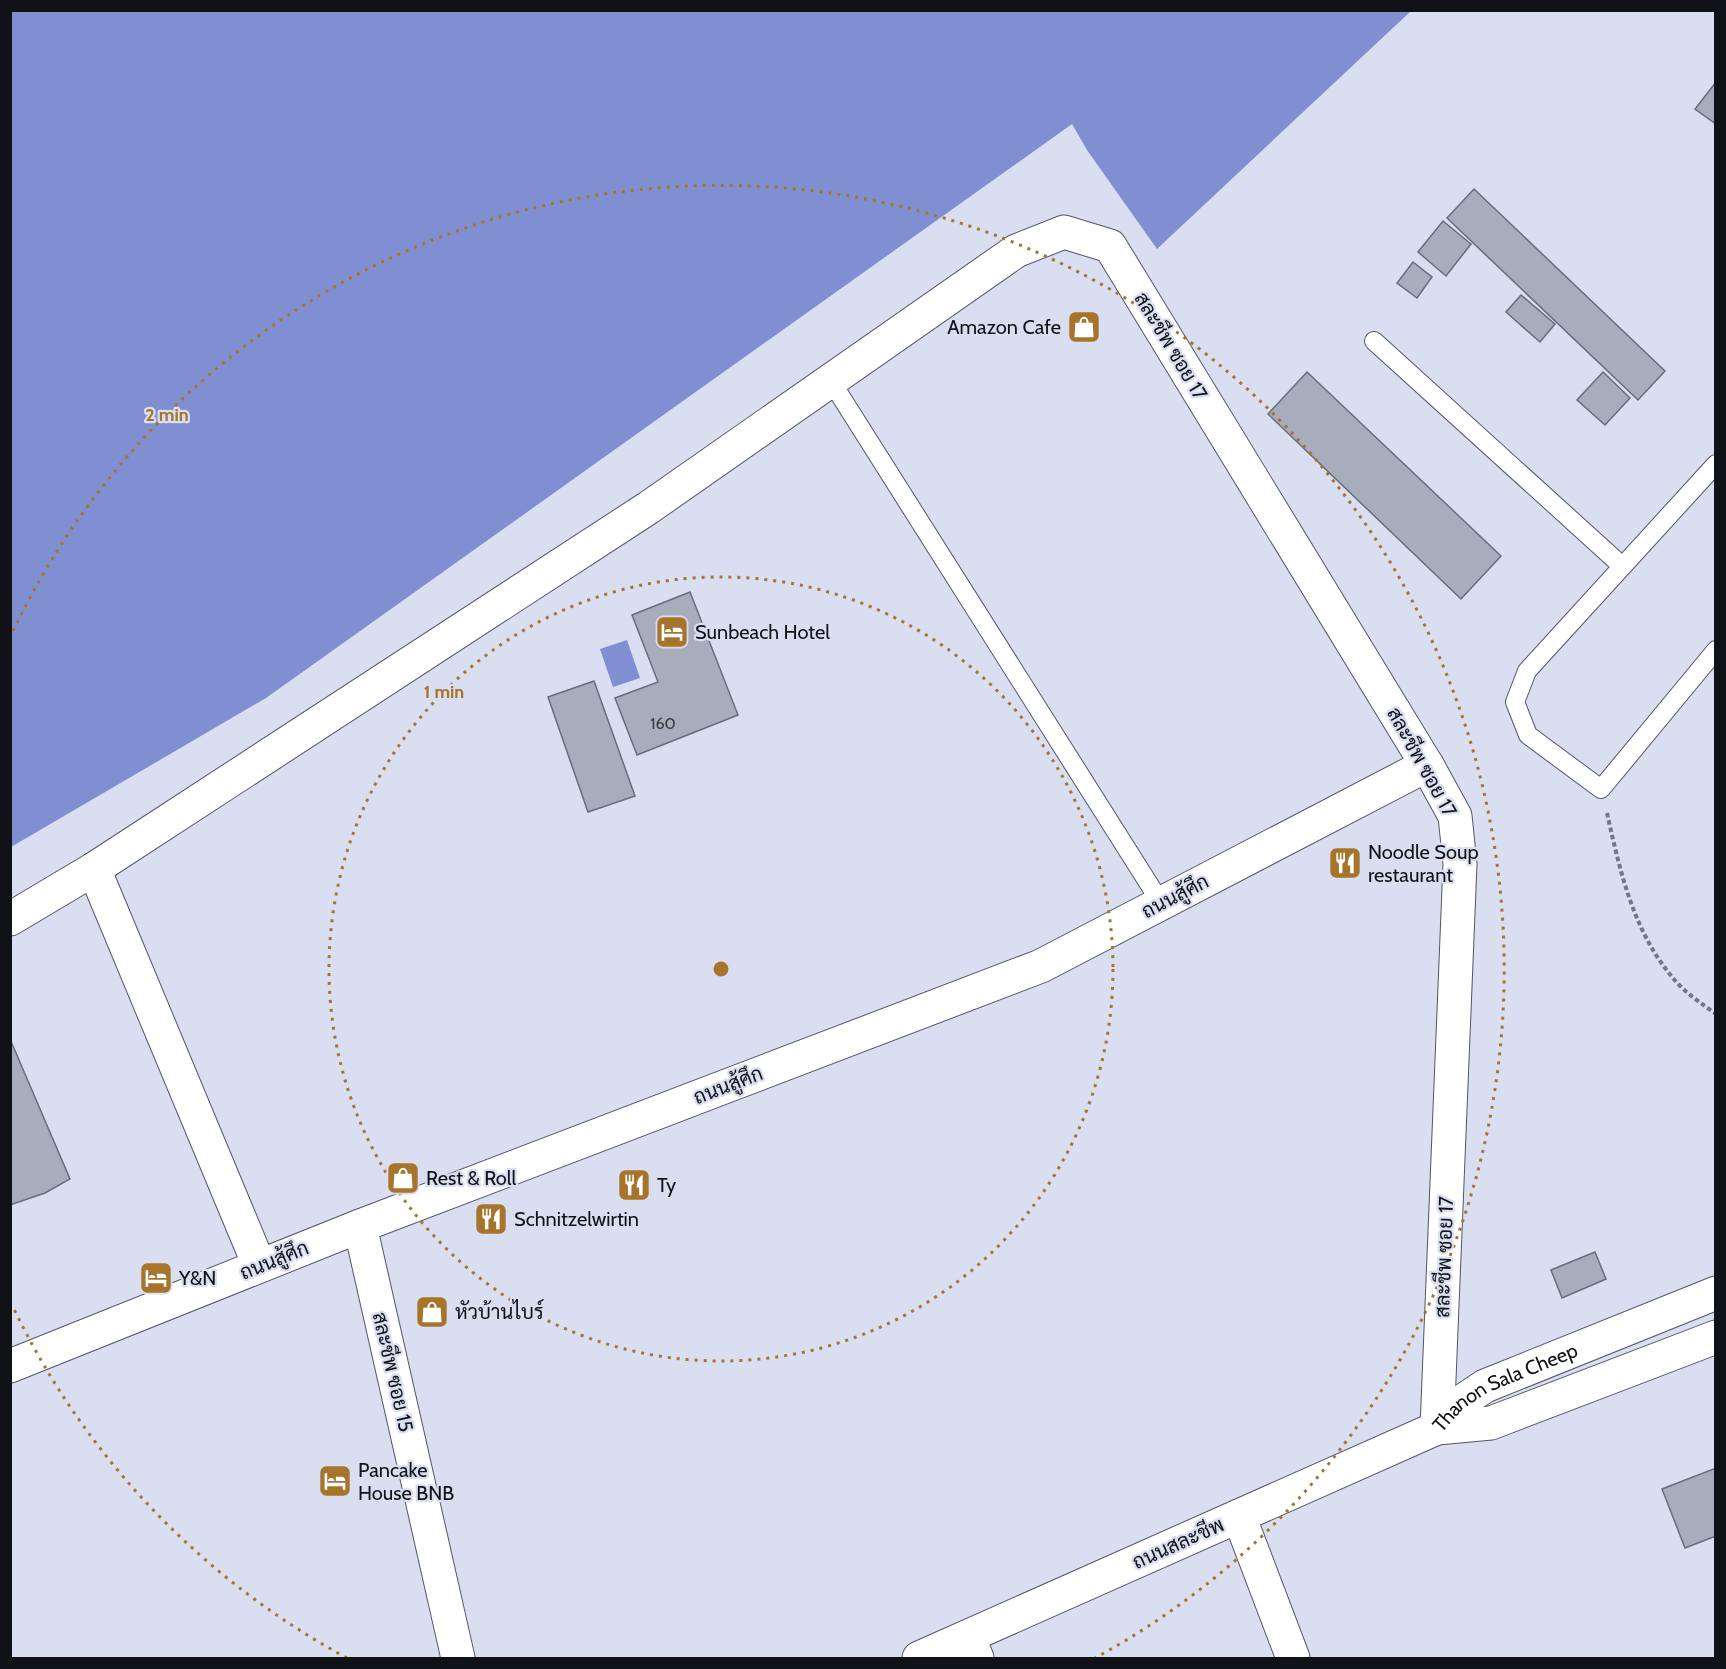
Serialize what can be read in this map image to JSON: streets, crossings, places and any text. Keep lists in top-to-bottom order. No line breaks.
{"streets":{"street":["สละชีพ ซอย 17","ถนนสู้ศึก","สละชีพ ซอย 15","Thanon Sala Cheep","ถนนสละชีพ"]},"crossings":[["สละชีพ ซอย 17","ถนนสู้ศึก"],["สละชีพ ซอย 17","Thanon Sala Cheep"],["สละชีพ ซอย 17","ถนนสละชีพ"],["ถนนสู้ศึก","สละชีพ ซอย 15"],["Thanon Sala Cheep","ถนนสละชีพ"]],"places":{"shop":["Amazon Cafe","Rest & Roll","หัวบ้านไบร์"],"hotel":["Sunbeach Hotel","Y&N","Pancake House BNB"],"restaurant":["Noodle Soup restaurant","Ty","Schnitzelwirtin"]},"house_numbers":["160"],"rings":["2 min","1 min"]}
